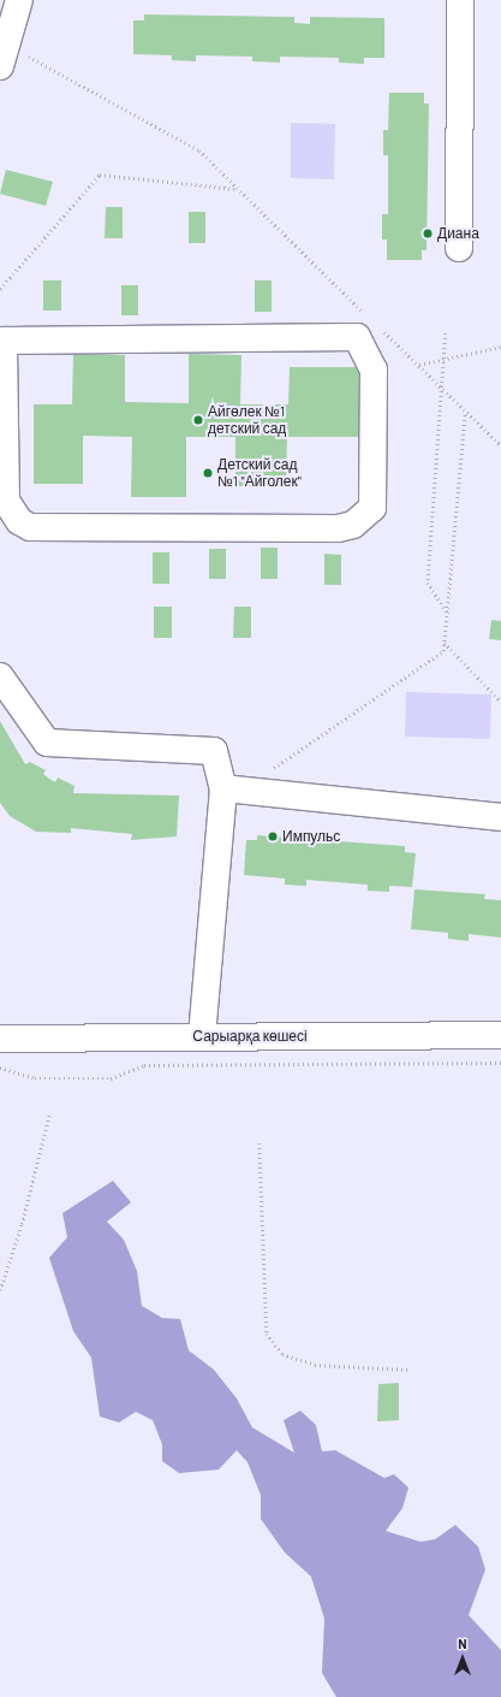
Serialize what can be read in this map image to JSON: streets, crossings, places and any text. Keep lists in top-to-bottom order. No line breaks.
{"streets":{"street":["Сарыарқа көшесі"]},"places":["Диана","Айгөлек №1 детский сад","Детский сад №1 \"Айголек\"","Импульс"],"north":"top"}
